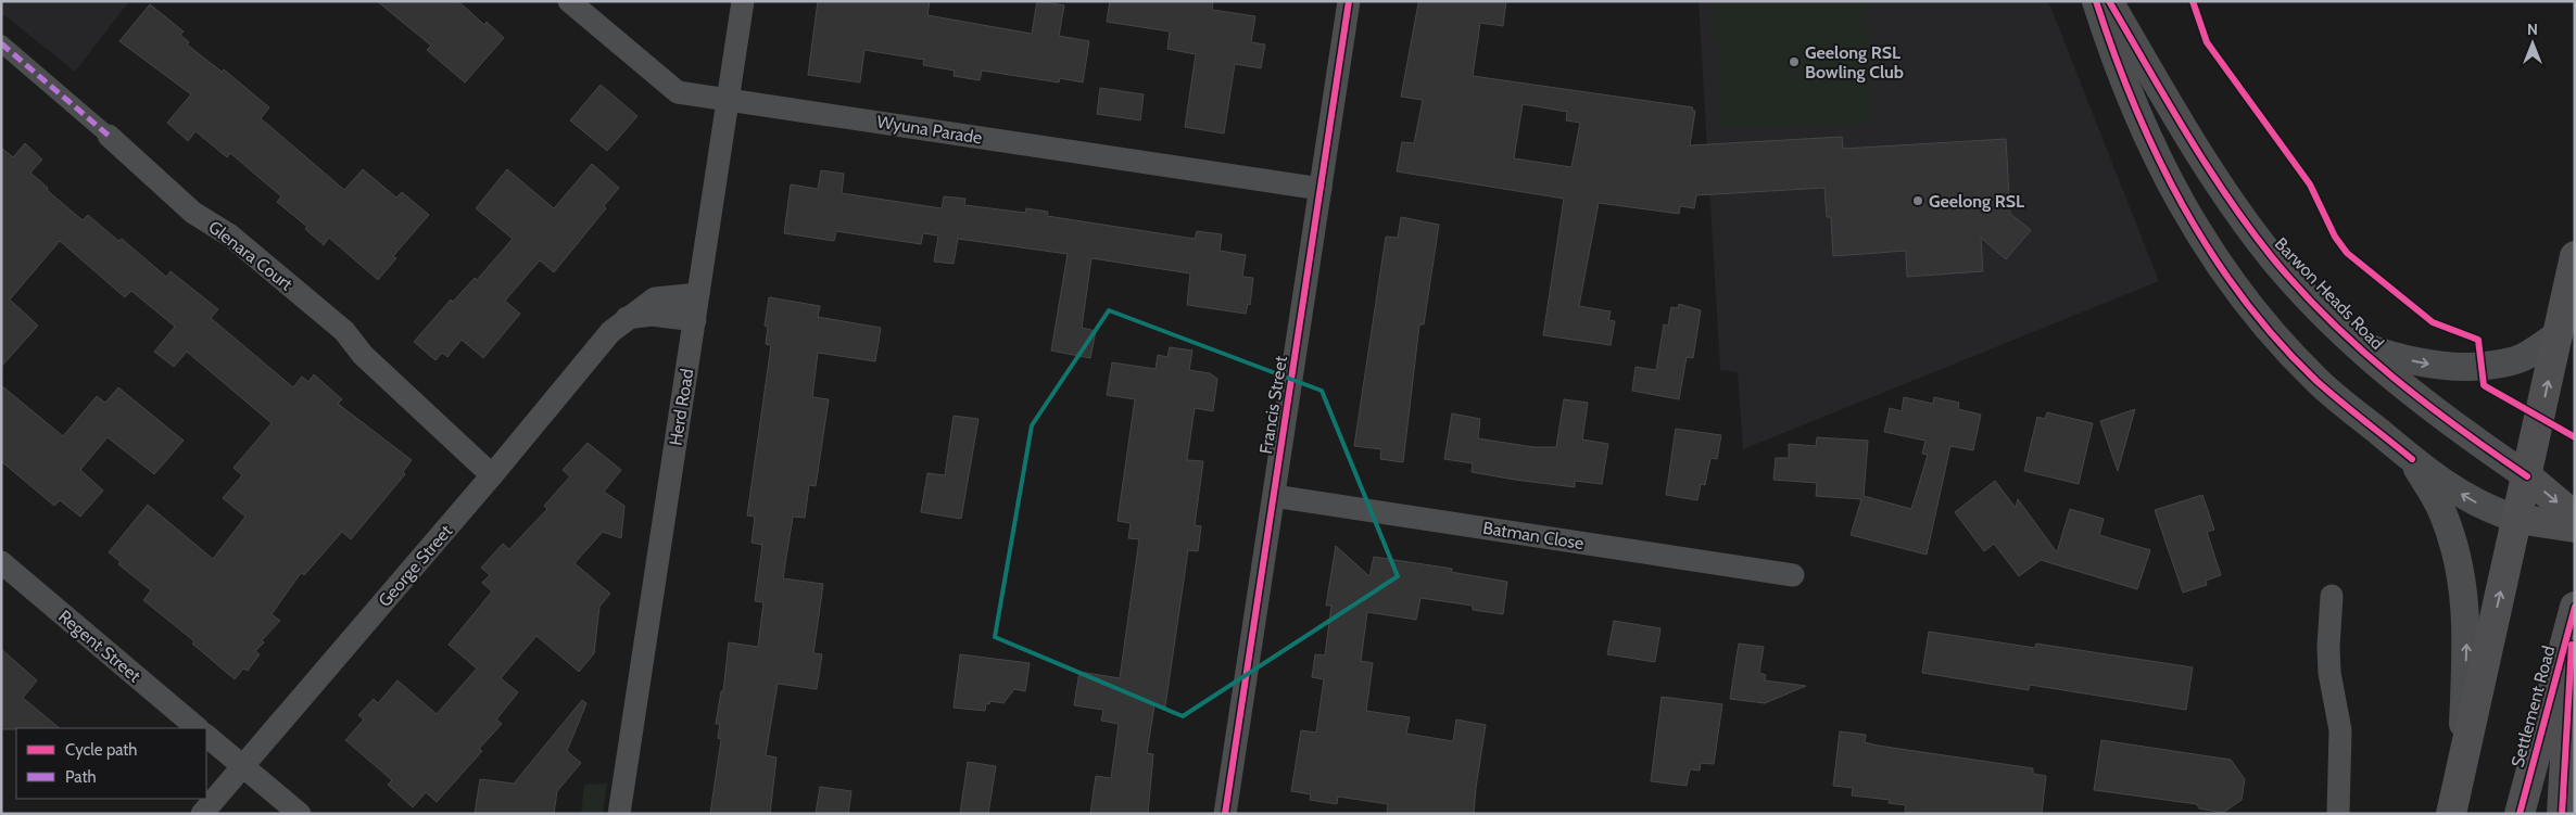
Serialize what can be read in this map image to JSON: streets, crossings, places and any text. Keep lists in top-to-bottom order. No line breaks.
{"streets":{"main road":["Settlement Road"],"street":["Wyuna Parade","Glenara Court","Barwon Heads Road","Francis Street","Herd Road","Batman Close","George Street","Regent Street"]},"crossings":[["Wyuna Parade","Francis Street"],["Wyuna Parade","Herd Road"],["Glenara Court","George Street"],["Francis Street","Batman Close"],["Herd Road","George Street"]],"places":["Geelong RSL Bowling Club","Geelong RSL"],"legend":["Cycle path","Path"],"north":"top"}
